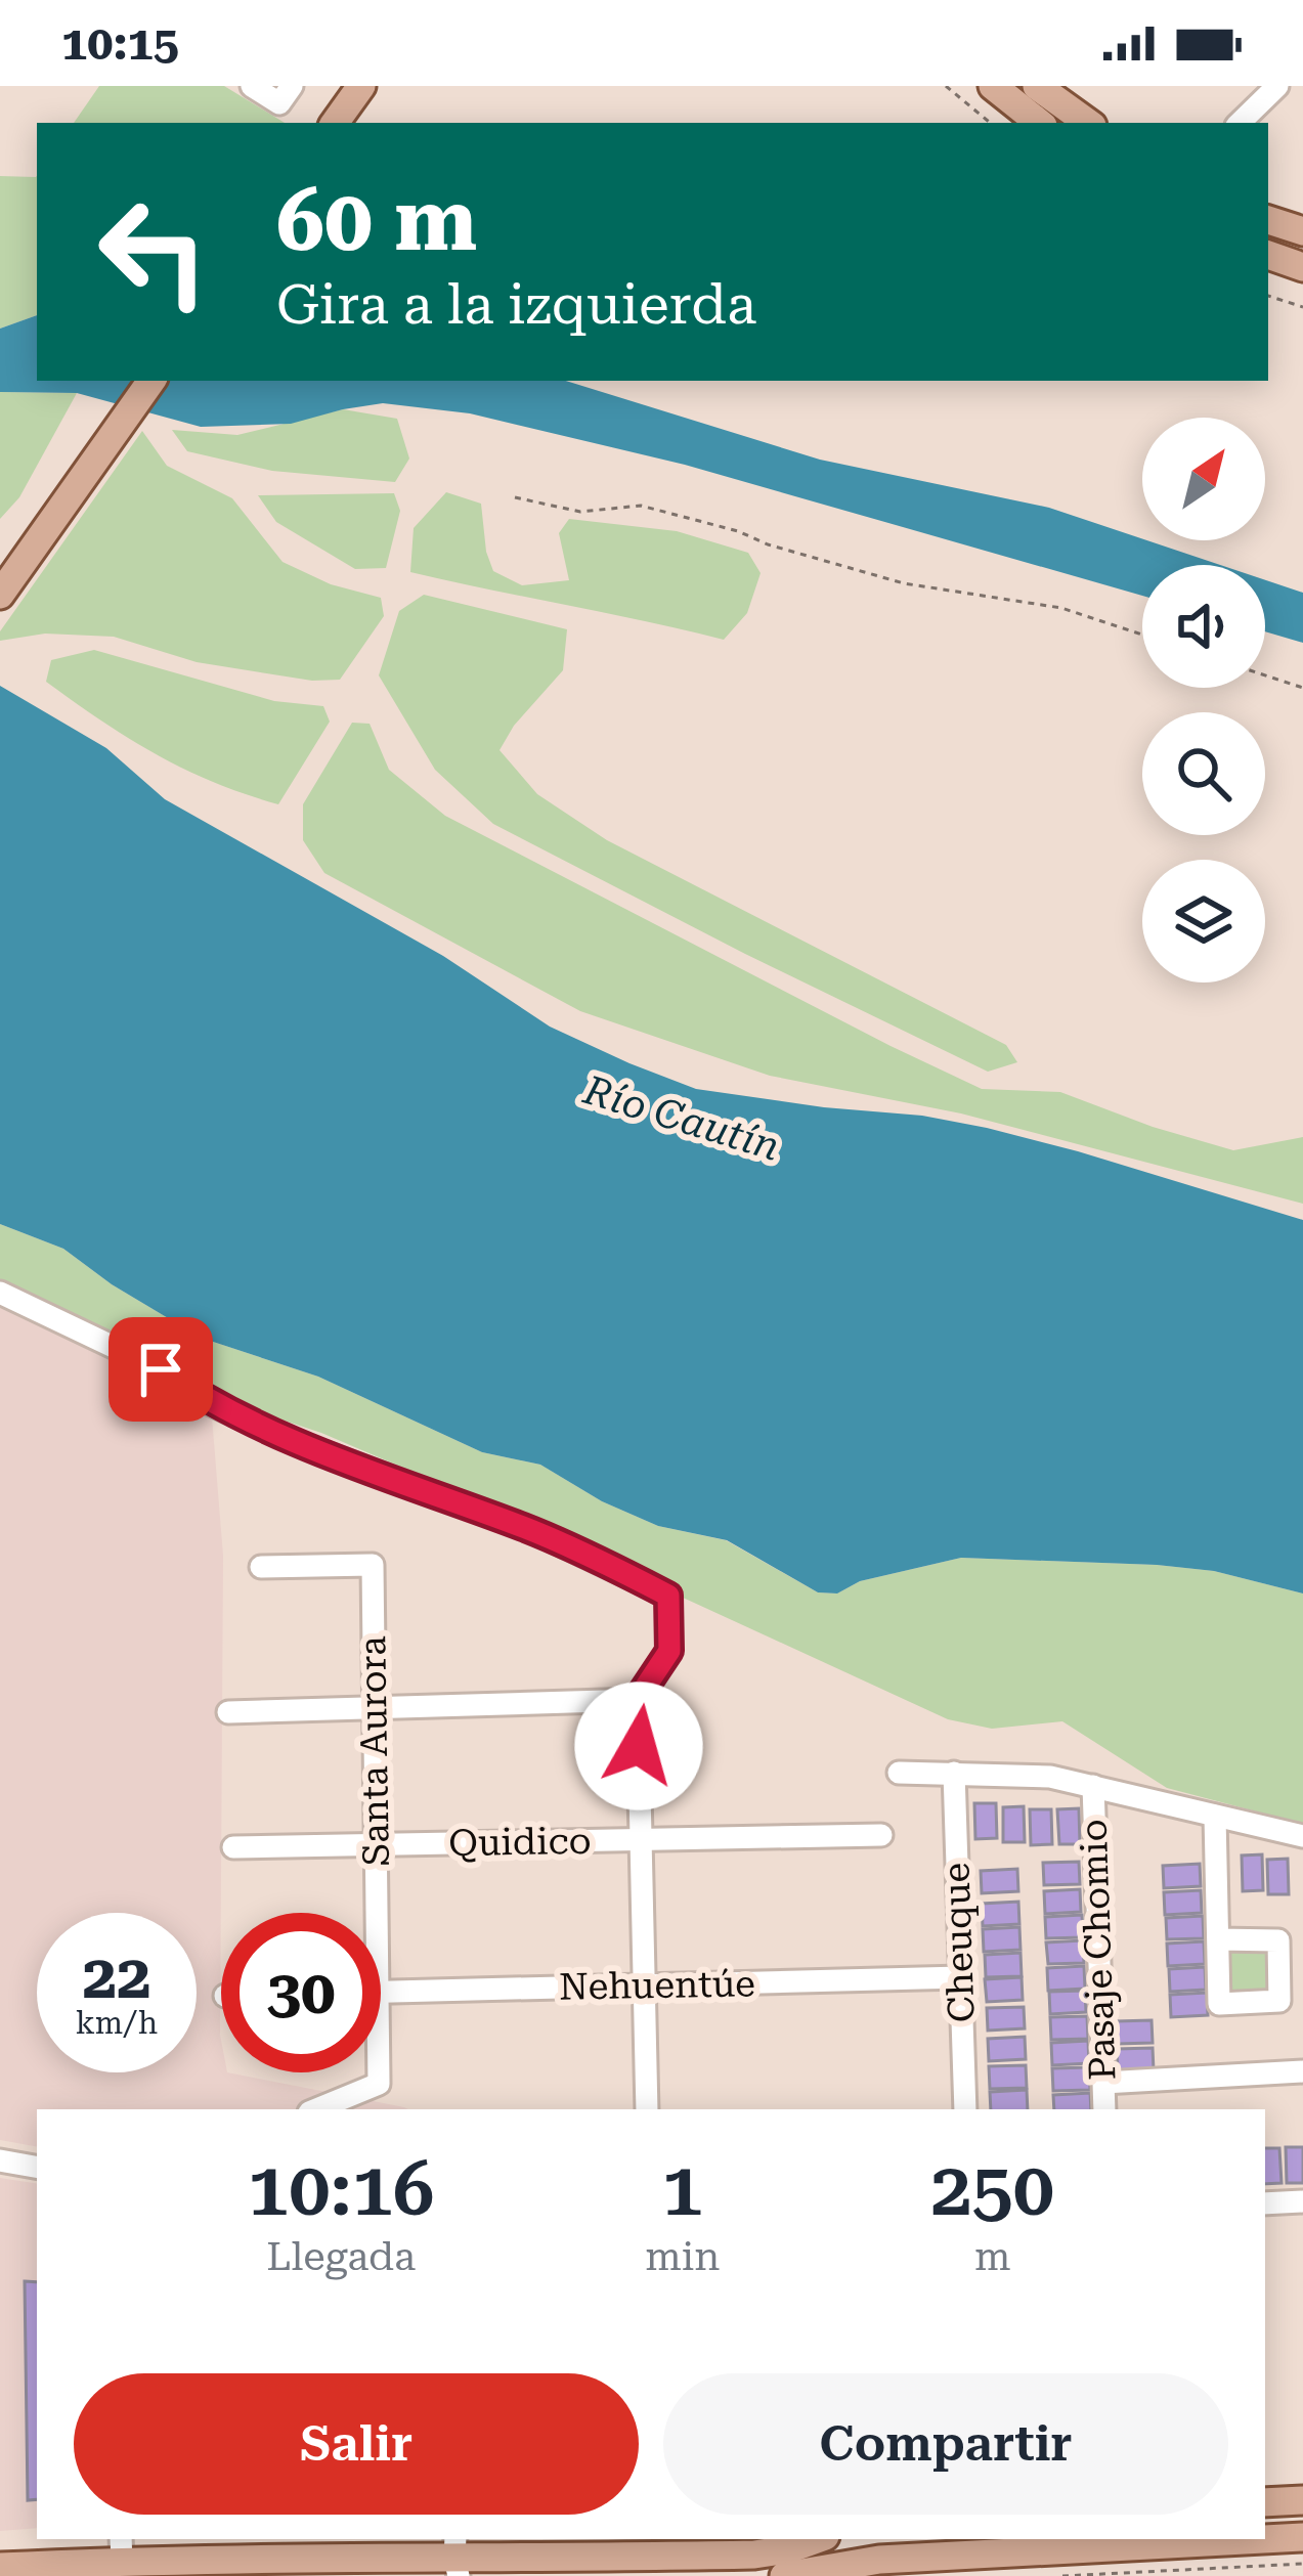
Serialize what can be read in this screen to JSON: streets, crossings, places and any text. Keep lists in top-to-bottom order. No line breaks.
{"streets":{"street":["Santa Aurora","Quidico","Cheuque","Pasaje Chomio","Nehuentúe"]},"crossings":[["Santa Aurora","Quidico"],["Cheuque","Nehuentúe"]],"water":["Río Cautín"],"north":"top right","page":{"status":"10:15","turn":["60 m","Gira a la izquierda"],"speed":"22 km/h","limit":"30","eta":["10:16","Llegada","1","min","250","m"],"buttons":["Salir","Compartir"]}}
